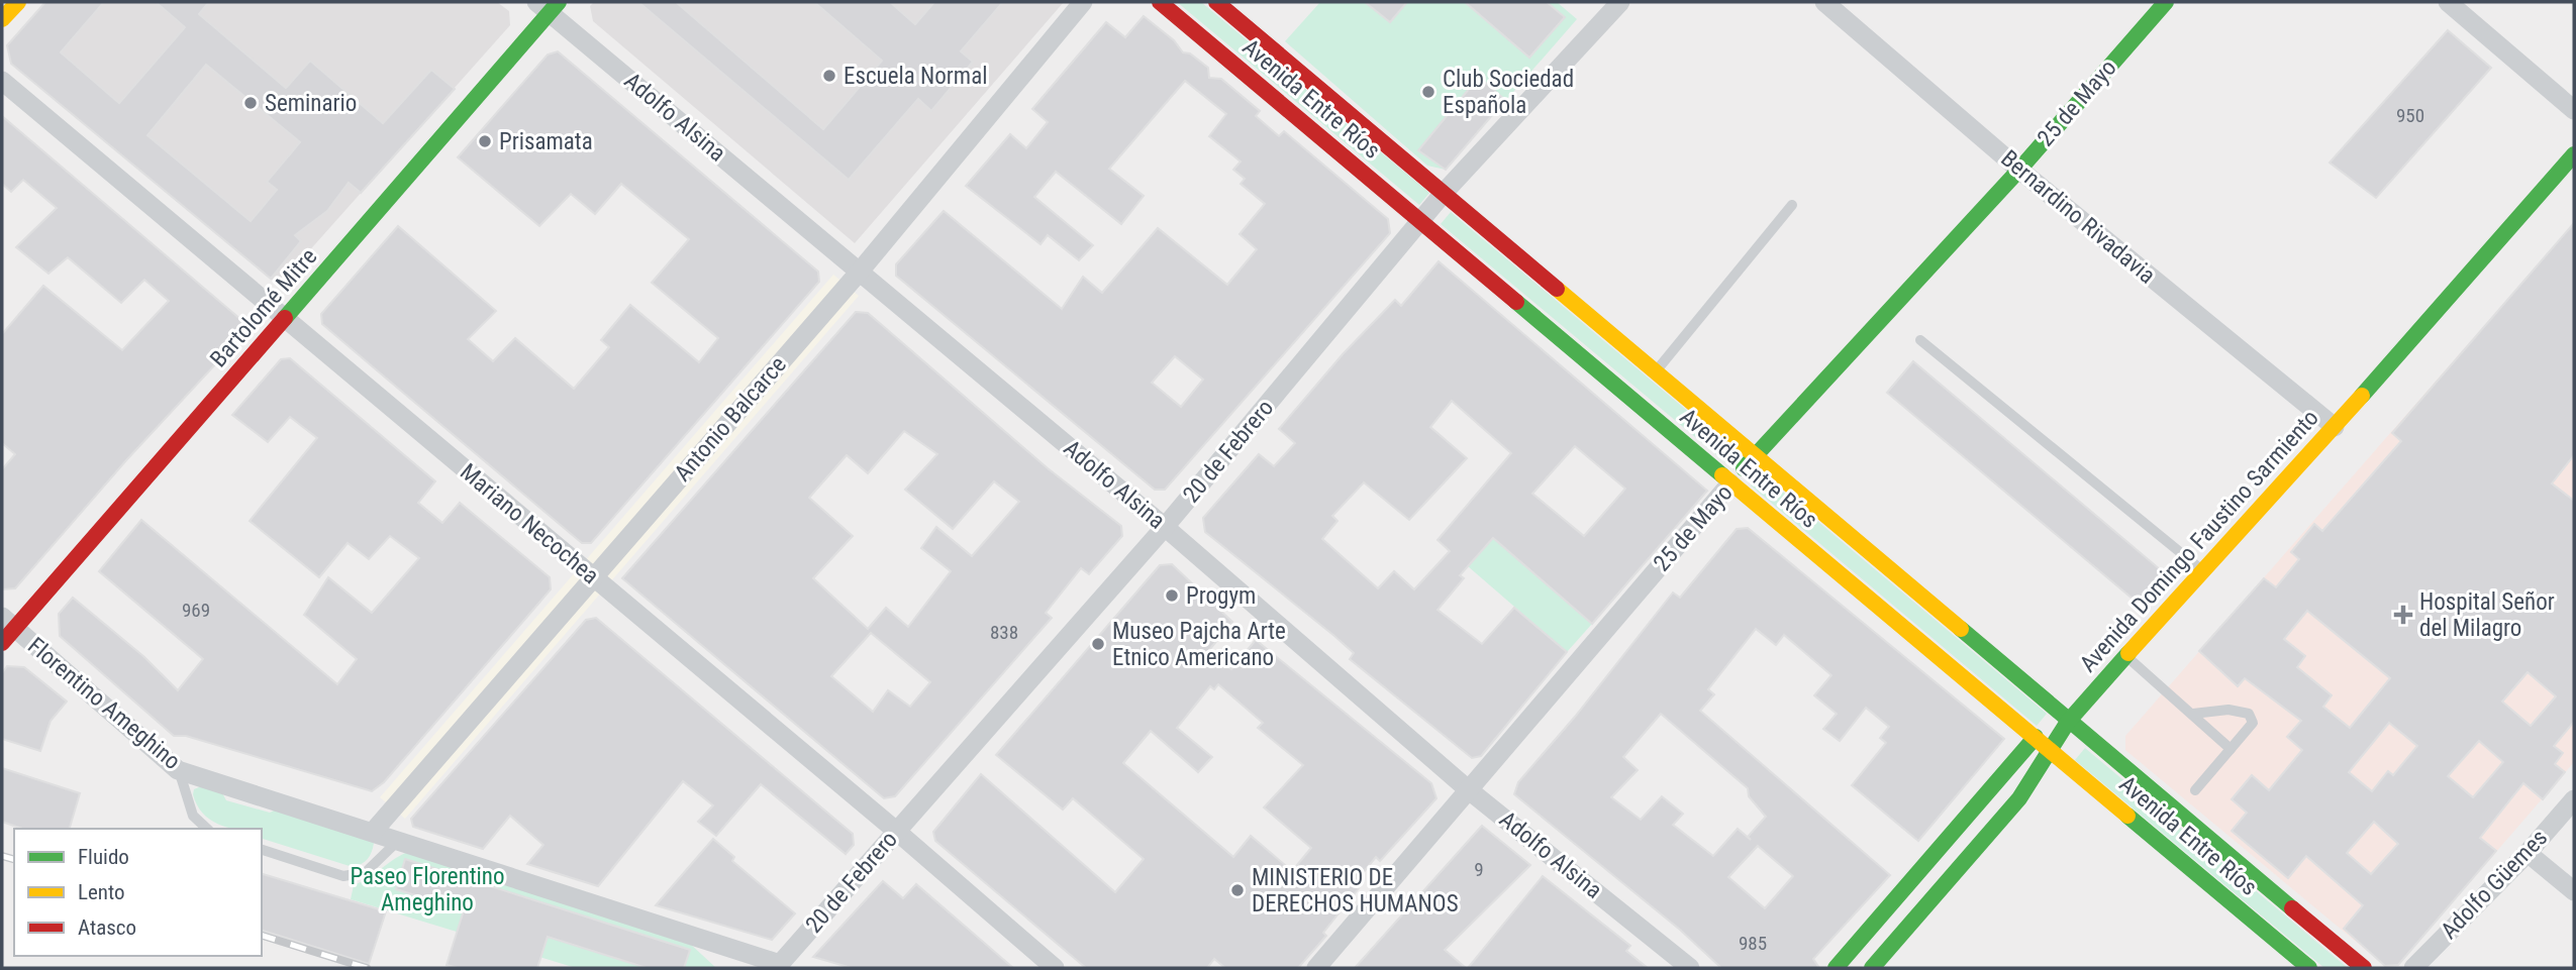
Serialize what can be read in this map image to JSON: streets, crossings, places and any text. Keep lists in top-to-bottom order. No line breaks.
{"streets":{"main road":["Avenida Entre Ríos","25 de Mayo","Bartolomé Mitre","Avenida Domingo Faustino Sarmiento"],"street":["Adolfo Alsina","Bernardino Rivadavia","Antonio Balcarce","20 de Febrero","Mariano Necochea","Florentino Ameghino","Adolfo Güemes"]},"crossings":[["Avenida Entre Ríos","25 de Mayo"],["Avenida Entre Ríos","20 de Febrero"],["Avenida Entre Ríos","Avenida Domingo Faustino Sarmiento"],["25 de Mayo","Adolfo Alsina"],["25 de Mayo","Bernardino Rivadavia"],["Adolfo Alsina","Bartolomé Mitre"],["Adolfo Alsina","Antonio Balcarce"],["Adolfo Alsina","20 de Febrero"],["Bernardino Rivadavia","Avenida Domingo Faustino Sarmiento"],["Bartolomé Mitre","Mariano Necochea"],["Bartolomé Mitre","Florentino Ameghino"],["Antonio Balcarce","Mariano Necochea"],["Antonio Balcarce","Florentino Ameghino"],["20 de Febrero","Mariano Necochea"]],"parks":["Paseo Florentino Ameghino"],"places":{"other":["Escuela Normal","Club Sociedad Española","Seminario","Prisamata","Progym","Museo Pajcha Arte Etnico Americano","MINISTERIO DE DERECHOS HUMANOS"],"health":["Hospital Señor del Milagro"]},"house_numbers":["950","969","838","9","985"],"legend":["Fluido","Lento","Atasco"]}
